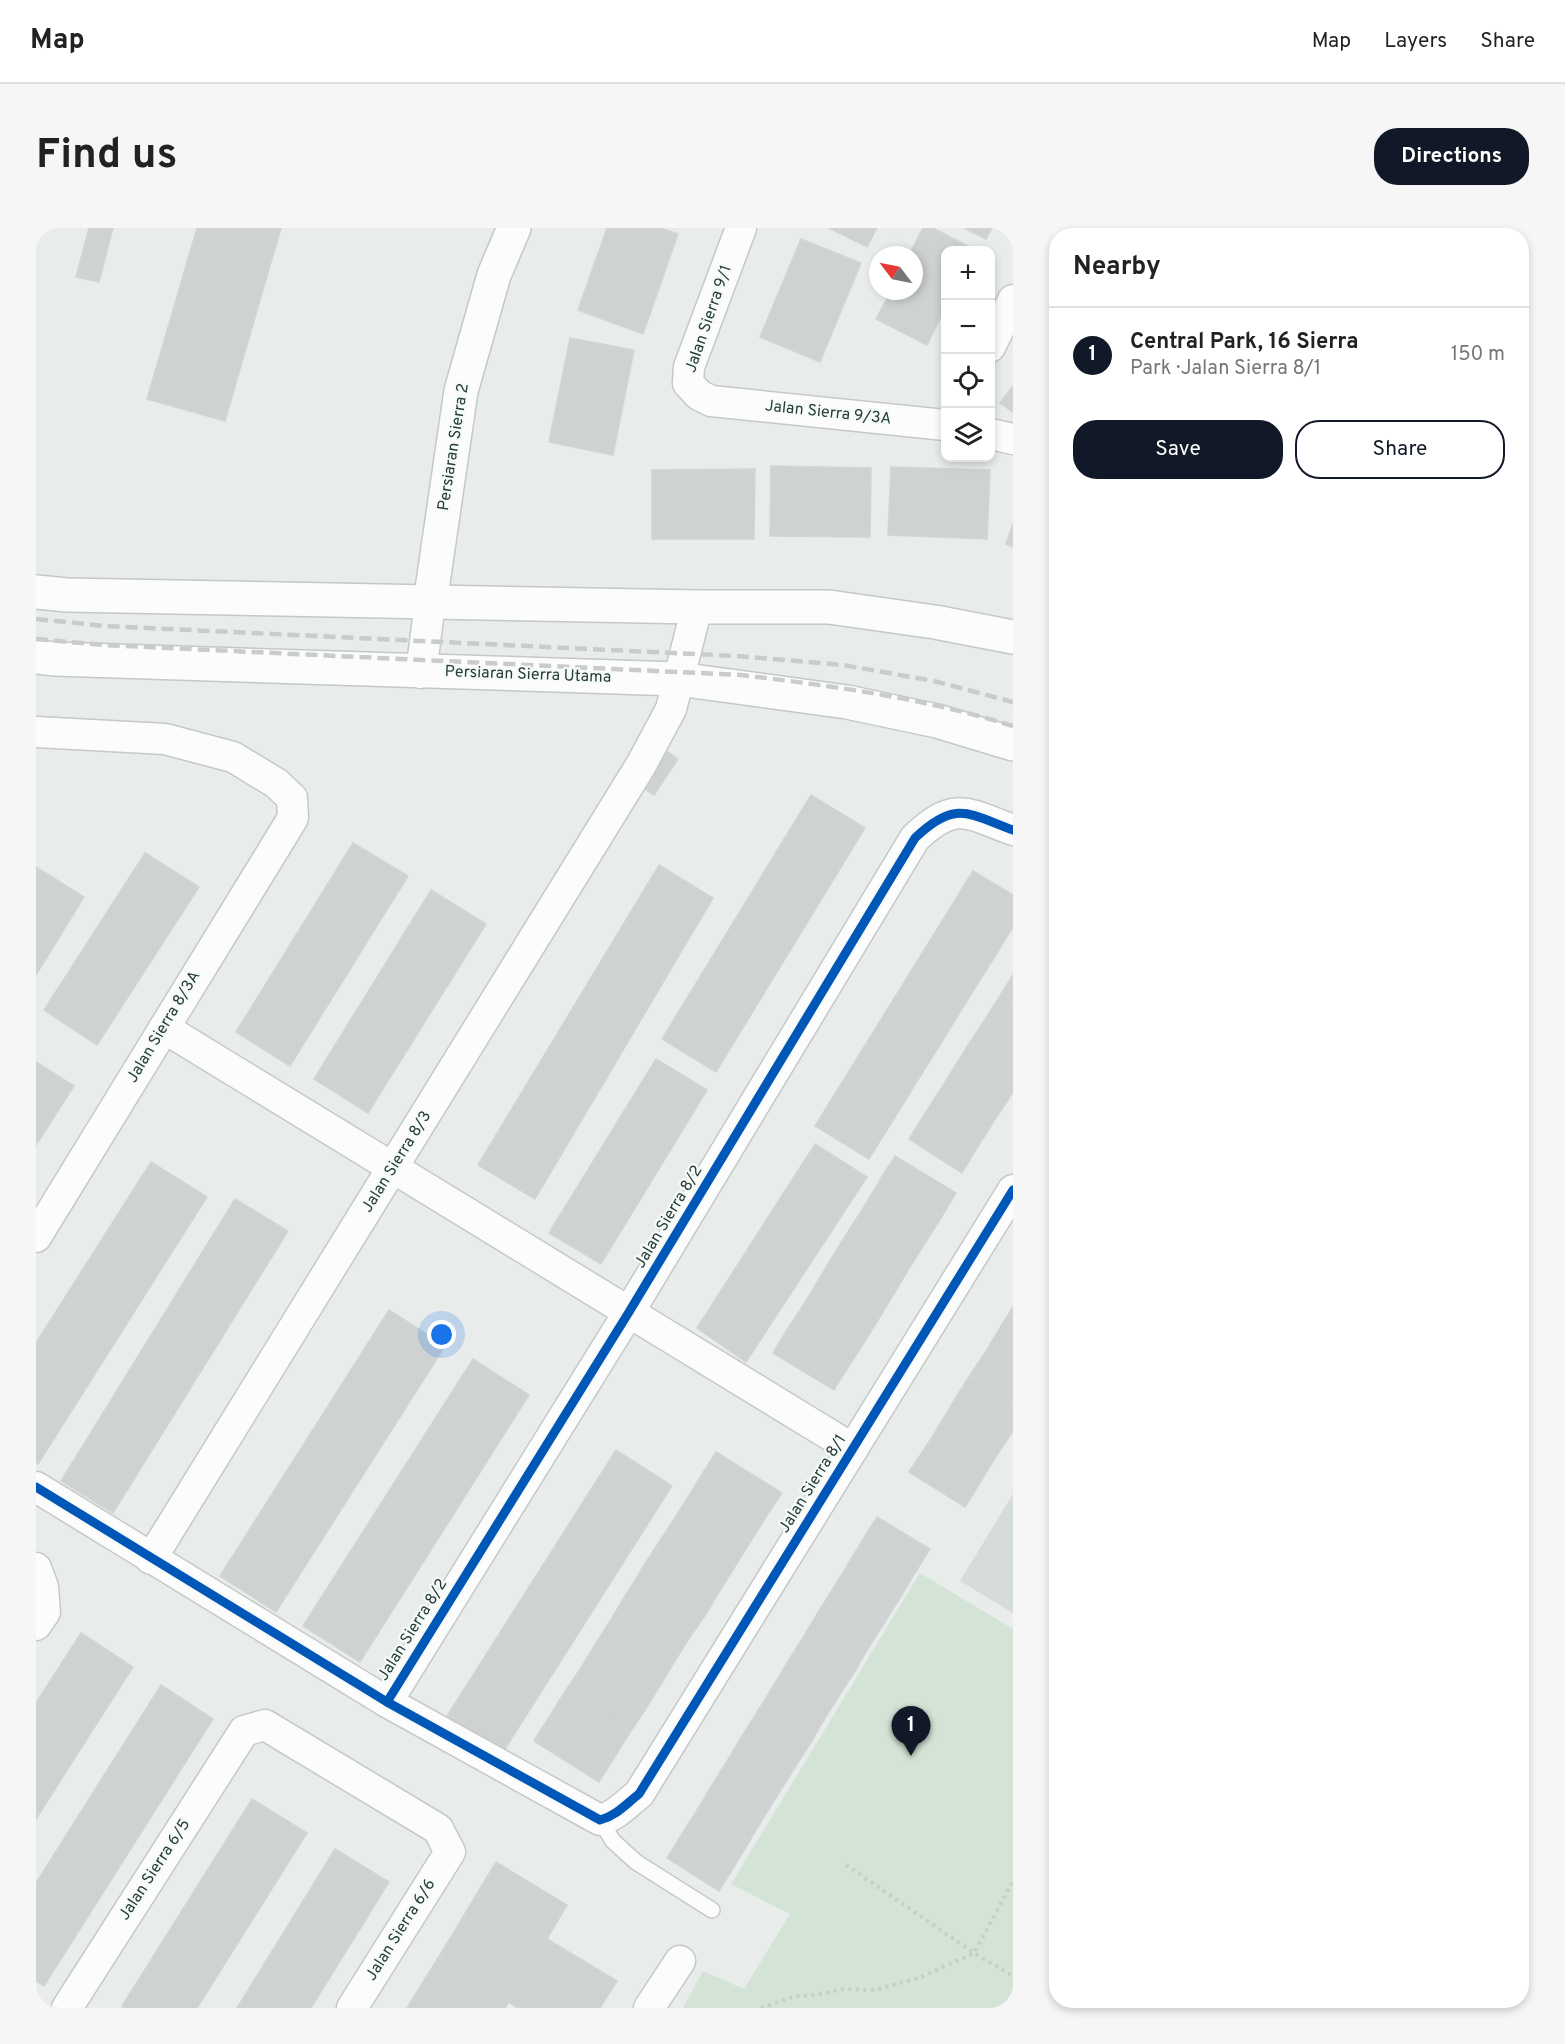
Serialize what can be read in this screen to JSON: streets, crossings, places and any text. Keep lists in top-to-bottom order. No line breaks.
{"streets":{"main road":["Persiaran Sierra 2","Persiaran Sierra Utama"],"street":["Jalan Sierra 9/1","Jalan Sierra 9/3A","Jalan Sierra 8/3A","Jalan Sierra 8/3","Jalan Sierra 8/2","Jalan Sierra 8/1","Jalan Sierra 6/5","Jalan Sierra 6/6"]},"crossings":[["Jalan Sierra 9/1","Jalan Sierra 9/3A"],["Persiaran Sierra 2","Persiaran Sierra Utama"],["Persiaran Sierra Utama","Jalan Sierra 8/3"],["Jalan Sierra 6/5","Jalan Sierra 6/6"]],"north":"top left","page":{"header":"Map","nav":["Map","Layers","Share"],"buttons":["Directions",["Save","Share"]],"title":"Find us","heading":"Nearby","map_buttons":["+","−"],"list":[{"mark":"1","name":"Central Park, 16 Sierra","note":"Park · Jalan Sierra 8/1","value":"150 m"}],"pins":"1"}}
